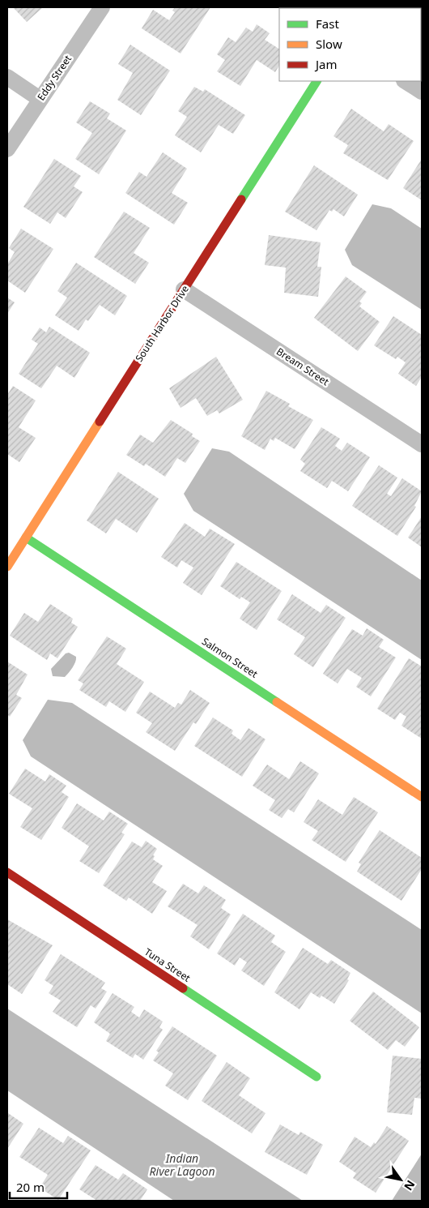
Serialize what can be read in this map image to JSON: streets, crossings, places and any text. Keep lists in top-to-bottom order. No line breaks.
{"streets":{"street":["Eddy Street","South Harbor Drive","Bream Street","Salmon Street","Tuna Street"]},"crossings":[["South Harbor Drive","Bream Street"],["South Harbor Drive","Salmon Street"]],"water":["Indian River Lagoon"],"legend":["Fast","Slow","Jam"],"scale_bar":"20 m","north":"bottom right"}
